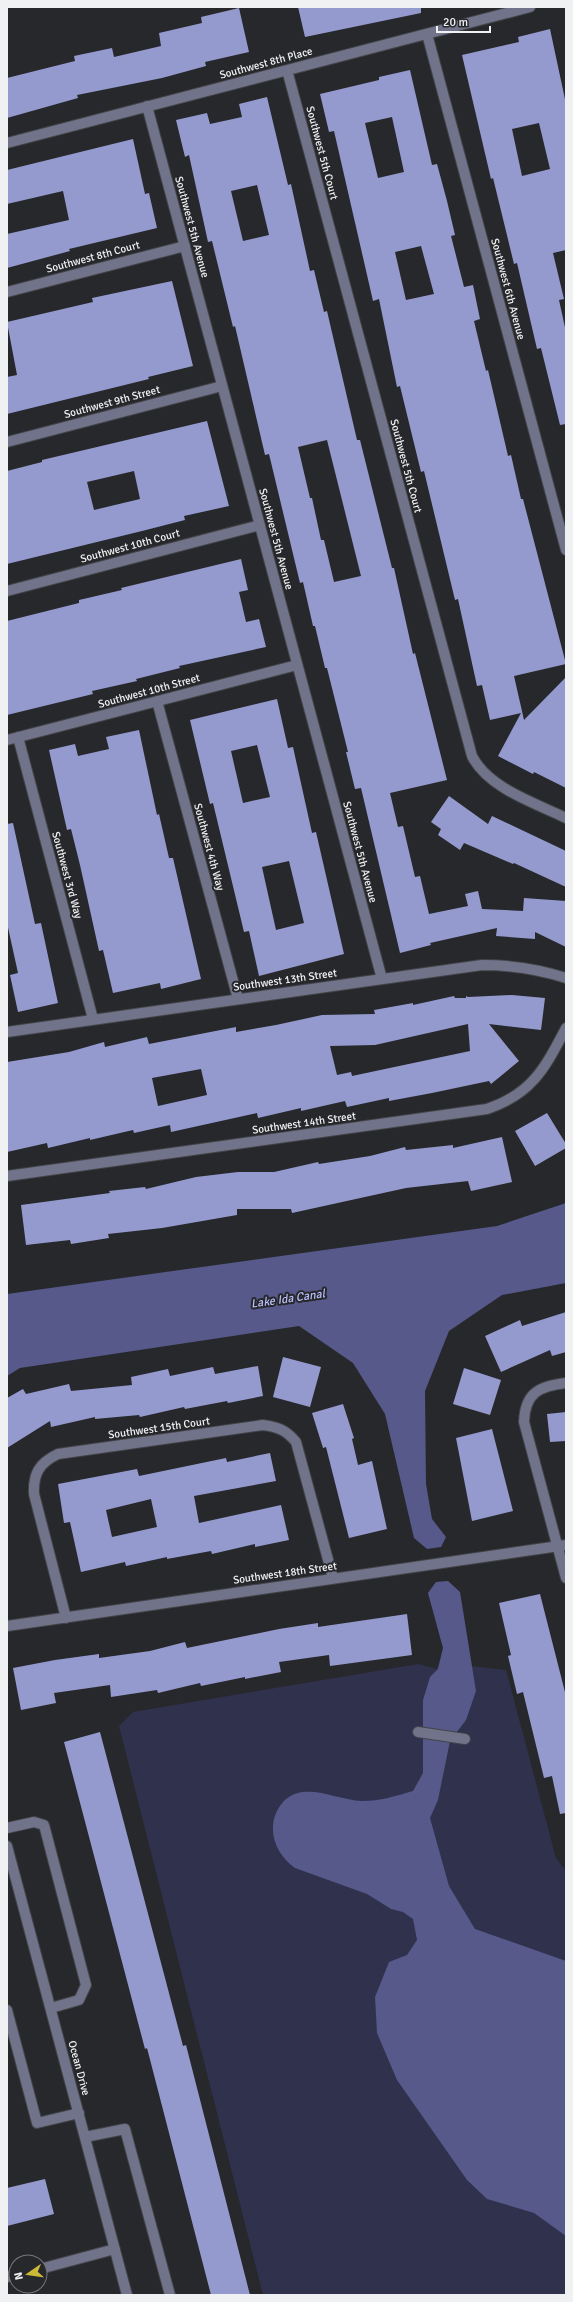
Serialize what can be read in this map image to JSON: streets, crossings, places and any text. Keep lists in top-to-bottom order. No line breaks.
{"streets":{"street":["Southwest 8th Place","Southwest 5th Court","Southwest 5th Avenue","Southwest 8th Court","Southwest 6th Avenue","Southwest 9th Street","Southwest 10th Court","Southwest 10th Street","Southwest 4th Way","Southwest 3rd Way","Southwest 13th Street","Southwest 14th Street","Southwest 15th Court","Southwest 18th Street","Ocean Drive"]},"crossings":[["Southwest 8th Place","Southwest 5th Court"],["Southwest 8th Place","Southwest 5th Avenue"],["Southwest 8th Place","Southwest 6th Avenue"],["Southwest 5th Avenue","Southwest 8th Court"],["Southwest 5th Avenue","Southwest 9th Street"],["Southwest 5th Avenue","Southwest 10th Court"],["Southwest 5th Avenue","Southwest 10th Street"],["Southwest 5th Avenue","Southwest 13th Street"],["Southwest 10th Street","Southwest 4th Way"],["Southwest 10th Street","Southwest 3rd Way"],["Southwest 4th Way","Southwest 13th Street"],["Southwest 3rd Way","Southwest 13th Street"],["Southwest 15th Court","Southwest 18th Street"]],"water":["Lake Ida Canal"],"scale_bar":"20 m","north":"left"}
